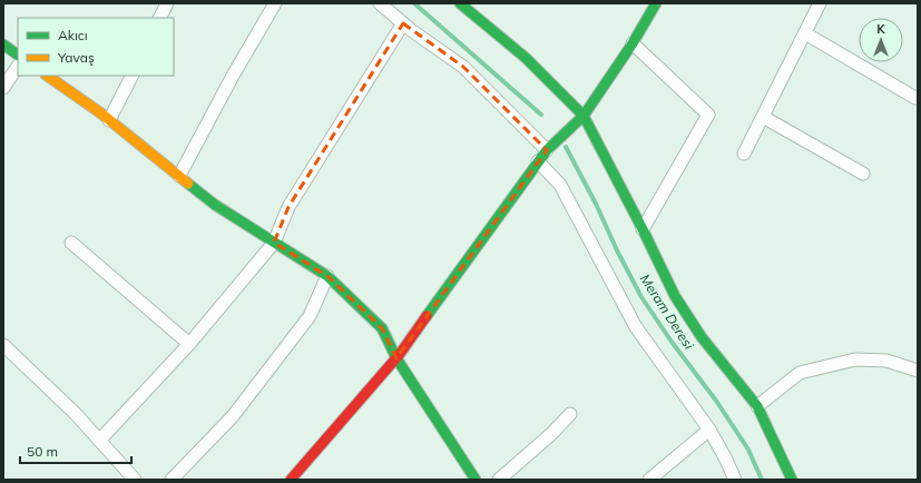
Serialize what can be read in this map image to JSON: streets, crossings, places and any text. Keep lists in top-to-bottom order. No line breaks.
{"water":["Meram Deresi"],"legend":["Akıcı","Yavaş"],"scale_bar":"50 m","north":"top"}
